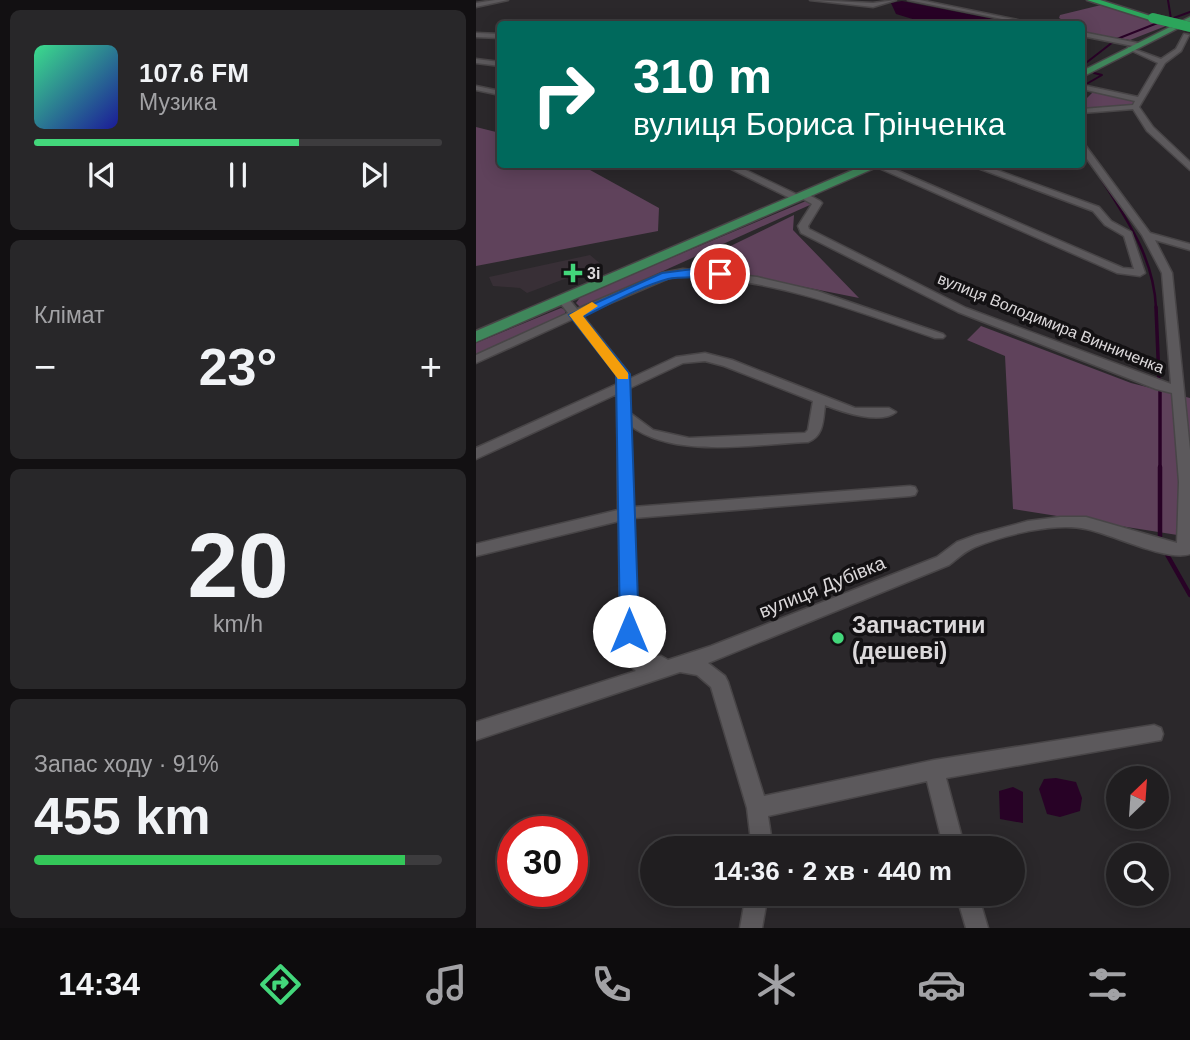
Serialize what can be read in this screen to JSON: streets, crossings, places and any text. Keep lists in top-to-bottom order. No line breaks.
{"streets":{"street":["вулиця Володимира Винниченка","вулиця Дубівка"]},"crossings":[["вулиця Володимира Винниченка","вулиця Дубівка"]],"places":{"health":["3і"],"other":["Запчастини (дешеві)"]},"north":"top right","page":{"turn":["310 m","вулиця Бориса Грінченка"],"song":["107.6 FM","Музика"],"tile":["Клімат",["20","km/h"],["Запас ходу · 91%","455 km"]],"heat":["−","23°","+"],"limit":"30","trip":"14:36 · 2 хв · 440 m","tabs":"14:34"}}
